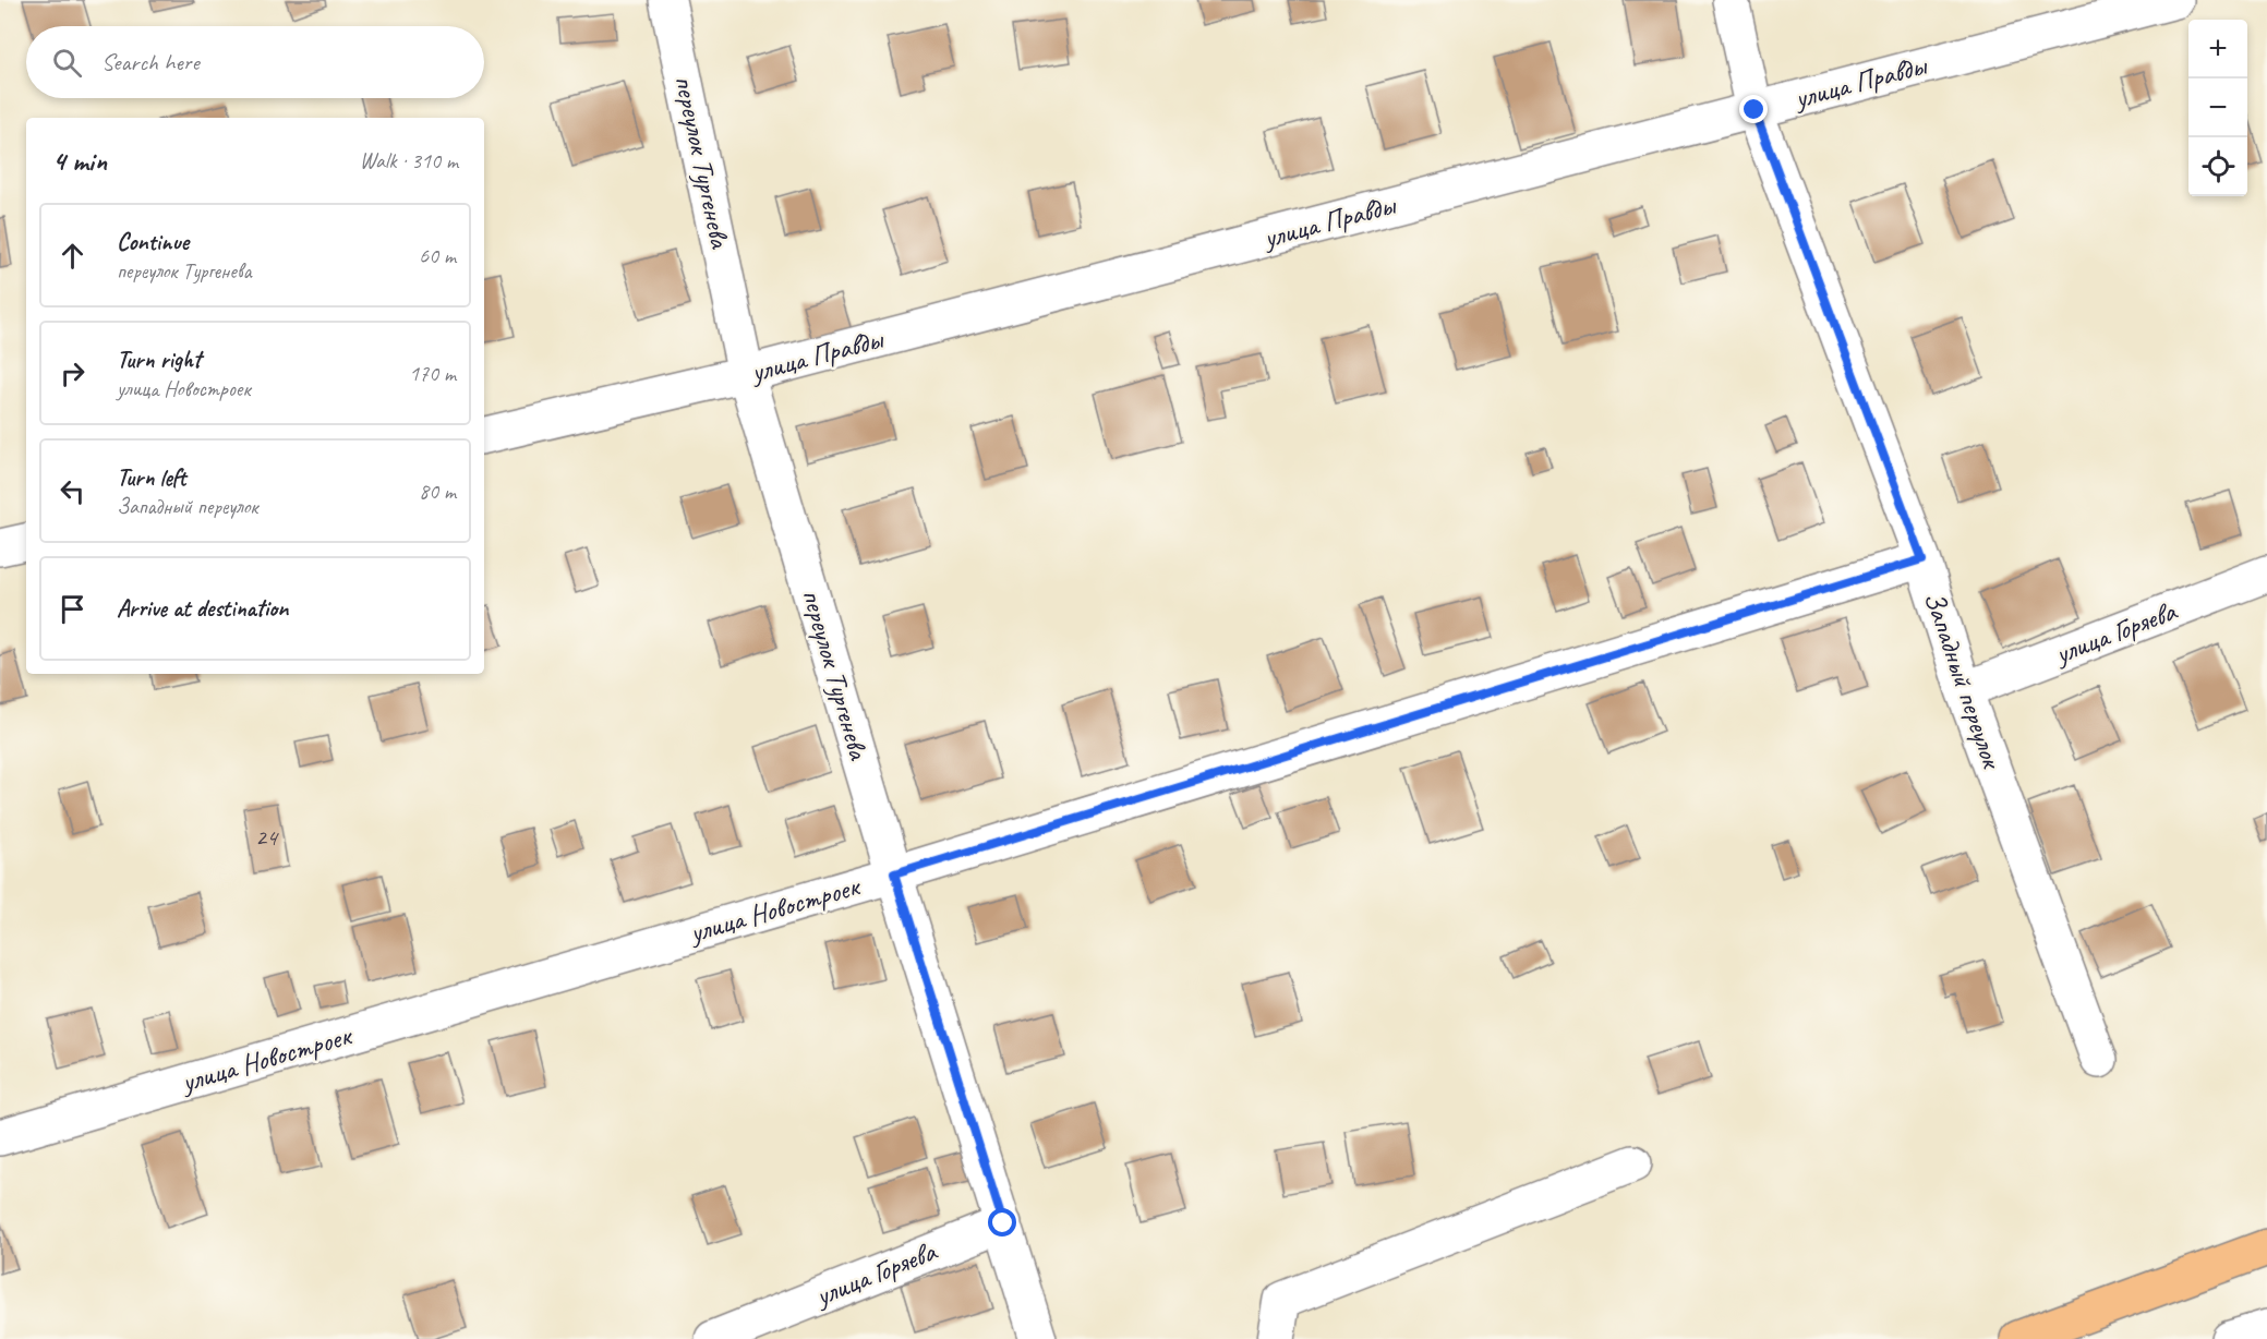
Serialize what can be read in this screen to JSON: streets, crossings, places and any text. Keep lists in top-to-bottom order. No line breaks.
{"streets":{"street":["улица Правды","переулок Тургенева","улица Горяева","Западный переулок","улица Новостроек"]},"crossings":[["улица Правды","переулок Тургенева"],["улица Правды","Западный переулок"],["переулок Тургенева","улица Горяева"],["переулок Тургенева","улица Новостроек"],["улица Горяева","Западный переулок"],["Западный переулок","улица Новостроек"]],"house_numbers":["24"],"page":{"map_buttons":["+","−"],"search":"Search here","heading":["4 min","Walk · 310 m"],"list":[["Continue","переулок Тургенева","60 m"],["Turn right","улица Новостроек","170 m"],["Turn left","Западный переулок","80 m"],"Arrive at destination"]}}
